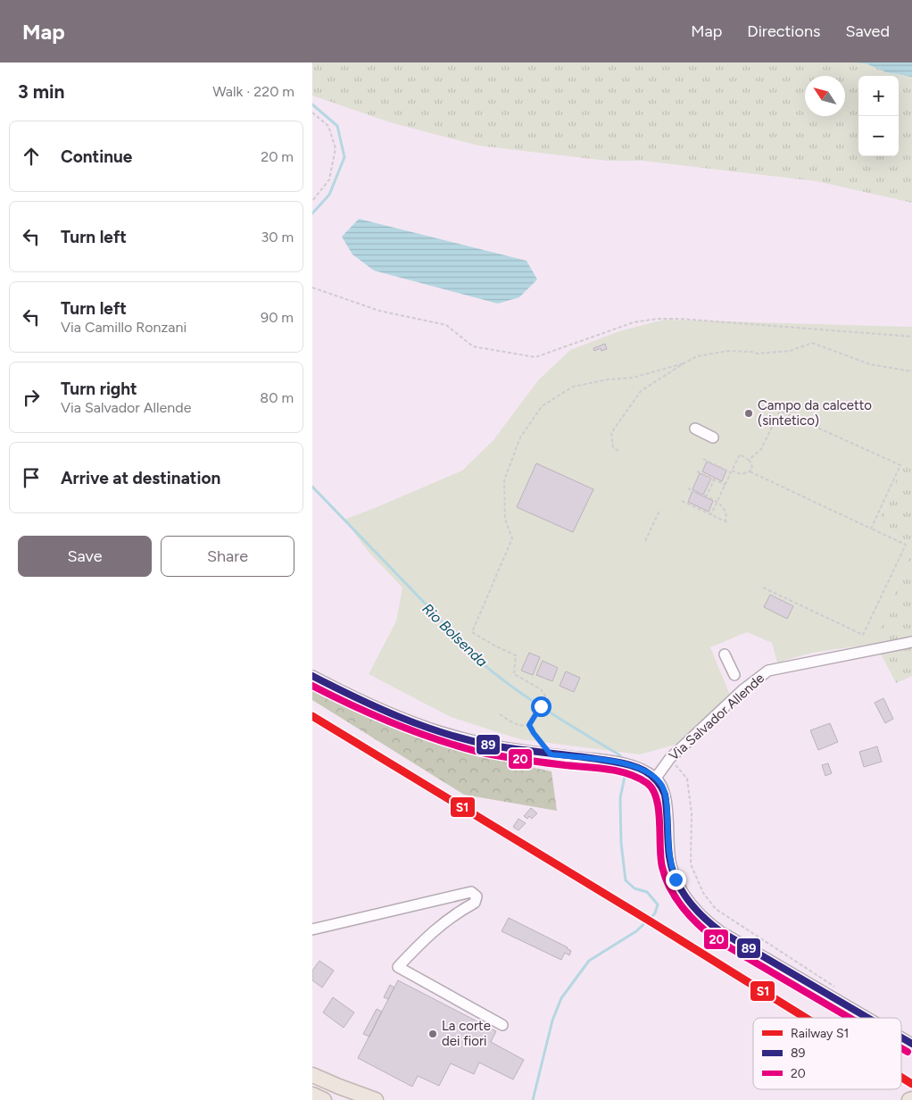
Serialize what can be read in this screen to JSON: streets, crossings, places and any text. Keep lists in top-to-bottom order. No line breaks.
{"streets":{"street":["Via Salvador Allende"]},"water":["Rio Bolsenda"],"places":["Campo da calcetto (sintetico)","La corte dei fiori"],"lines":["transit line 89","transit line 20","rail line S1"],"legend":["Railway S1","89","20"],"north":"top left","page":{"header":"Map","nav":["Map","Directions","Saved"],"heading":["3 min","Walk · 220 m"],"map_buttons":["+","−"],"list":[["Continue","20 m"],["Turn left","30 m"],["Turn left","Via Camillo Ronzani","90 m"],["Turn right","Via Salvador Allende","80 m"],"Arrive at destination"],"buttons":["Save","Share"]}}
